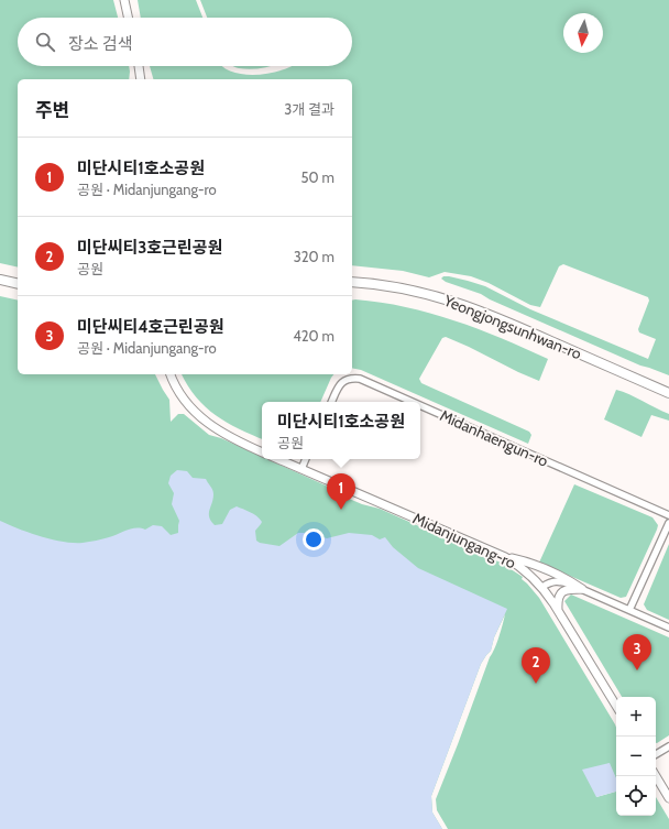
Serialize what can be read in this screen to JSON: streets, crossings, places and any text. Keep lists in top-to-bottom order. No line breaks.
{"streets":{"main road":["Yeongjongsunhwan-ro"],"street":["Midanhaengun-ro","Midanjungang-ro"]},"north":"bottom","page":{"search":"장소 검색","heading":["주변","3개 결과"],"list":[{"mark":"1","name":"미단시티1호소공원","note":"공원 · Midanjungang-ro","value":"50 m"},{"mark":"2","name":"미단씨티3호근린공원","note":"공원","value":"320 m"},{"mark":"3","name":"미단씨티4호근린공원","note":"공원 · Midanjungang-ro","value":"420 m"}],"popup":["미단시티1호소공원","공원"],"pins":["1","3","2"],"map_buttons":["+","−"]}}
